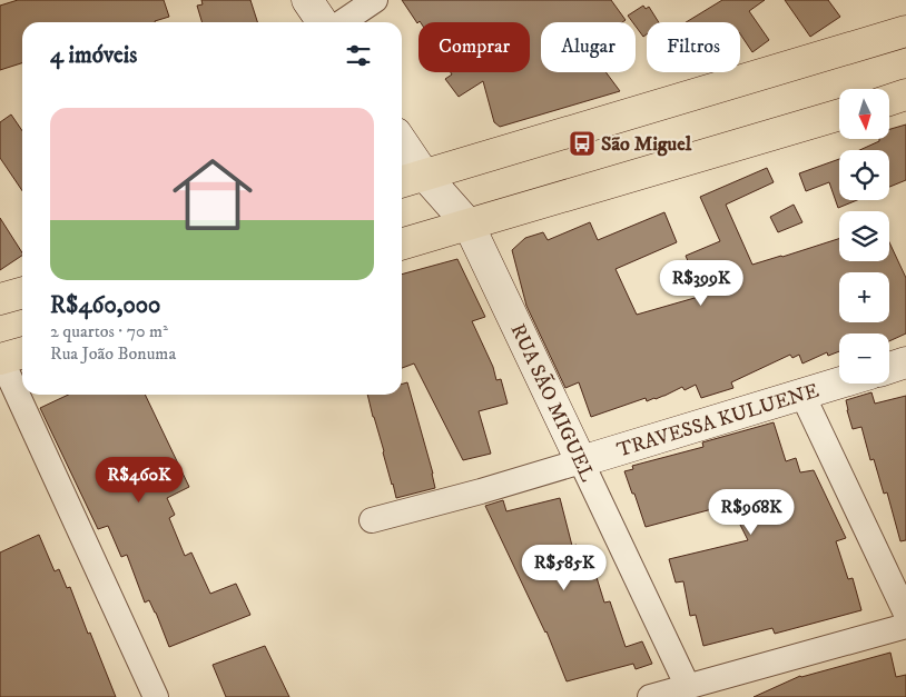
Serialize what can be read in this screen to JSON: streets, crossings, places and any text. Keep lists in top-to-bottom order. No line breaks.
{"streets":{"street":["RUA SÃO MIGUEL","TRAVESSA KULUENE"]},"crossings":[["RUA SÃO MIGUEL","TRAVESSA KULUENE"]],"places":{"bus stop":["São Miguel"]},"north":"bottom","page":{"chip":["Comprar","Alugar","Filtros"],"heading":"4 imóveis","map_buttons":["+","−"],"list":[{"name":"R$460,000","note":"2 quartos · 70 m² · Rua João Bonuma"}],"price":["R$399K","R$460K","R$968K","R$585K"]}}
